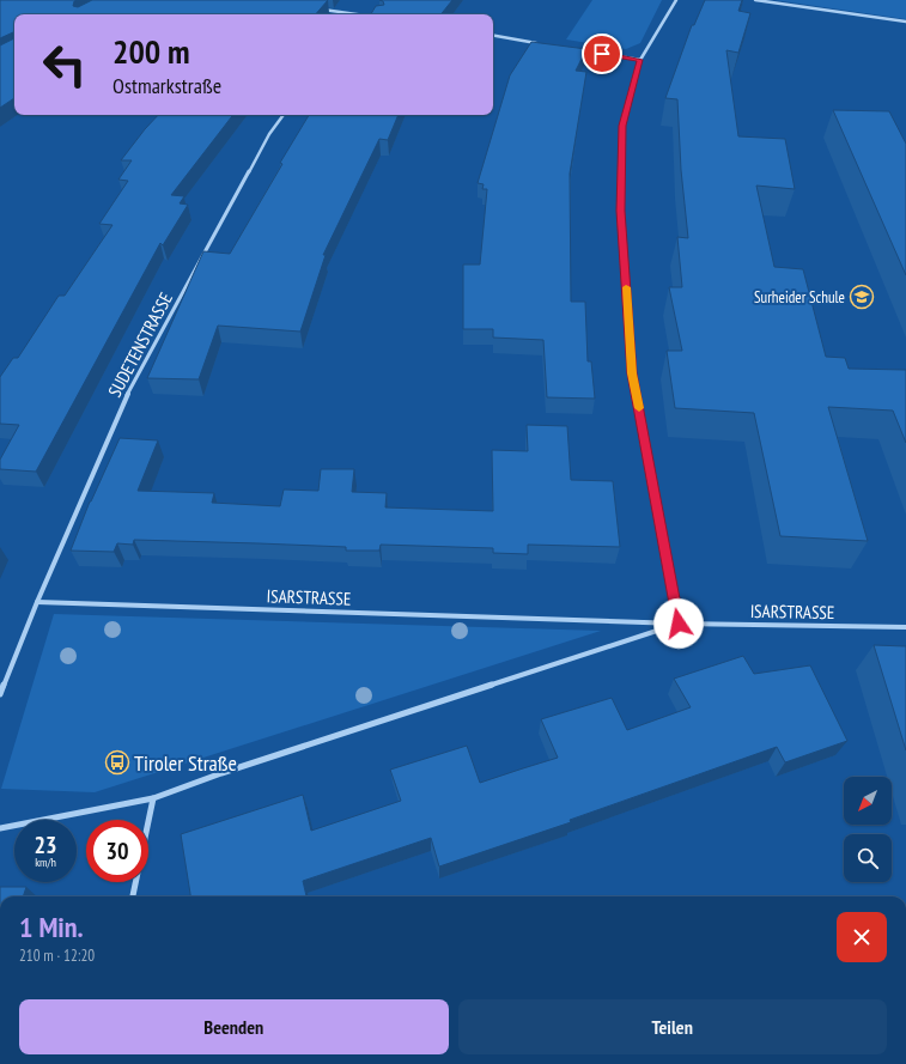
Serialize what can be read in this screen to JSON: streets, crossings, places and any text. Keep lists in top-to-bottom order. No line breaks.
{"streets":{"street":["SUDETENSTRASSE","ISARSTRASSE"]},"crossings":[["SUDETENSTRASSE","ISARSTRASSE"]],"places":{"school or university":["Surheider Schule"],"bus stop":["Tiroler Straße"]},"north":"bottom left","page":{"turn":["200 m","Ostmarkstraße"],"speed":"23 km/h","limit":"30","heading":["1 Min.","210 m · 12:20"],"buttons":["Beenden","Teilen"]}}
